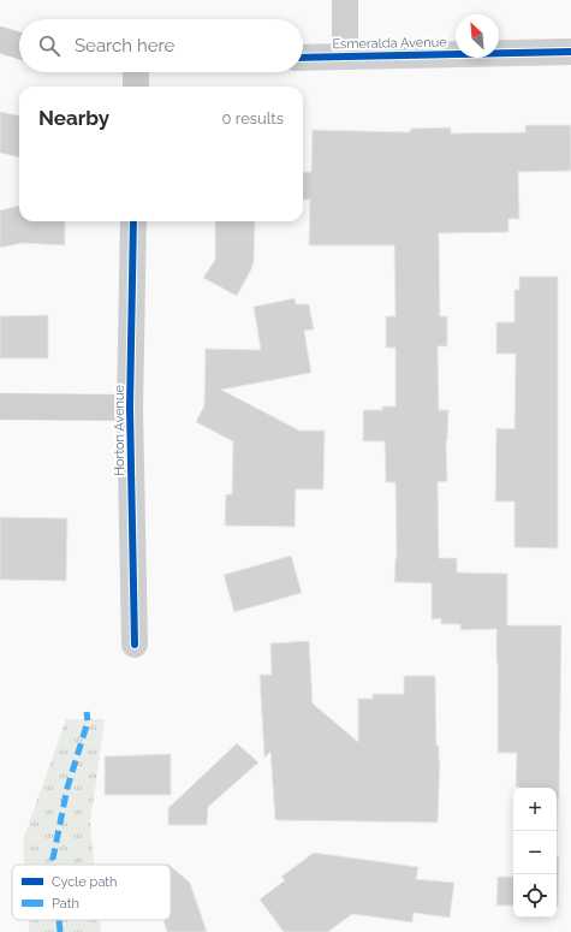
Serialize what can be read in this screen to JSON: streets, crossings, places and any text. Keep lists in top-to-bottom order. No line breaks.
{"streets":{"street":["Esmeralda Avenue","Horton Avenue"]},"legend":["Cycle path","Path"],"north":"top left","page":{"search":"Search here","heading":["Nearby","0 results"],"map_buttons":["+","−"]}}
